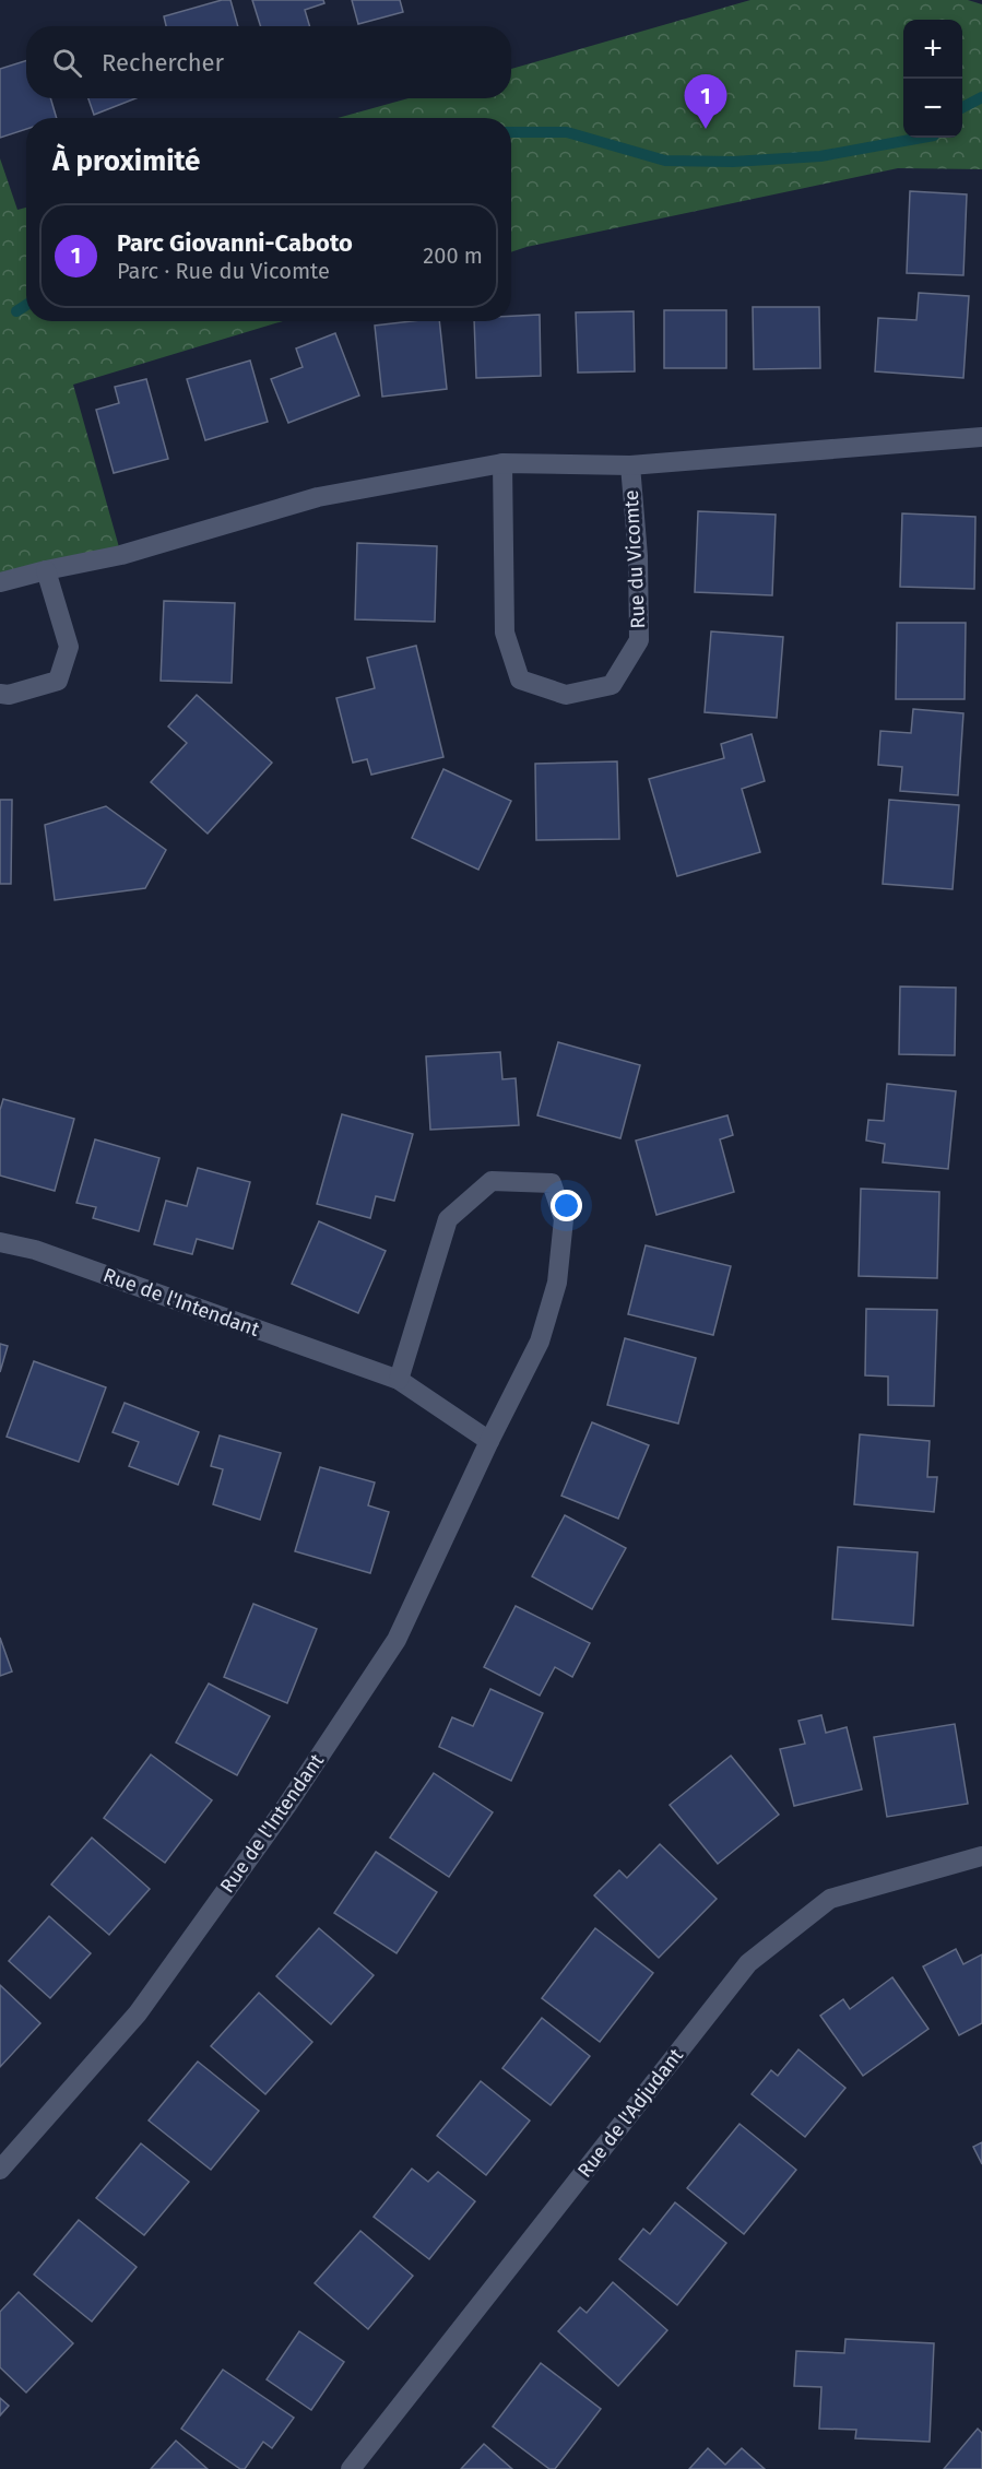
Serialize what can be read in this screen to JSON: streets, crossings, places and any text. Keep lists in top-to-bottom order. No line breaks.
{"streets":{"street":["Rue du Vicomte","Rue de l'Intendant","Rue de l'Adjudant"]},"page":{"map_buttons":["+","−"],"search":"Rechercher","pins":"1","heading":"À proximité","list":[{"mark":"1","name":"Parc Giovanni-Caboto","note":"Parc · Rue du Vicomte","value":"200 m"}]}}
